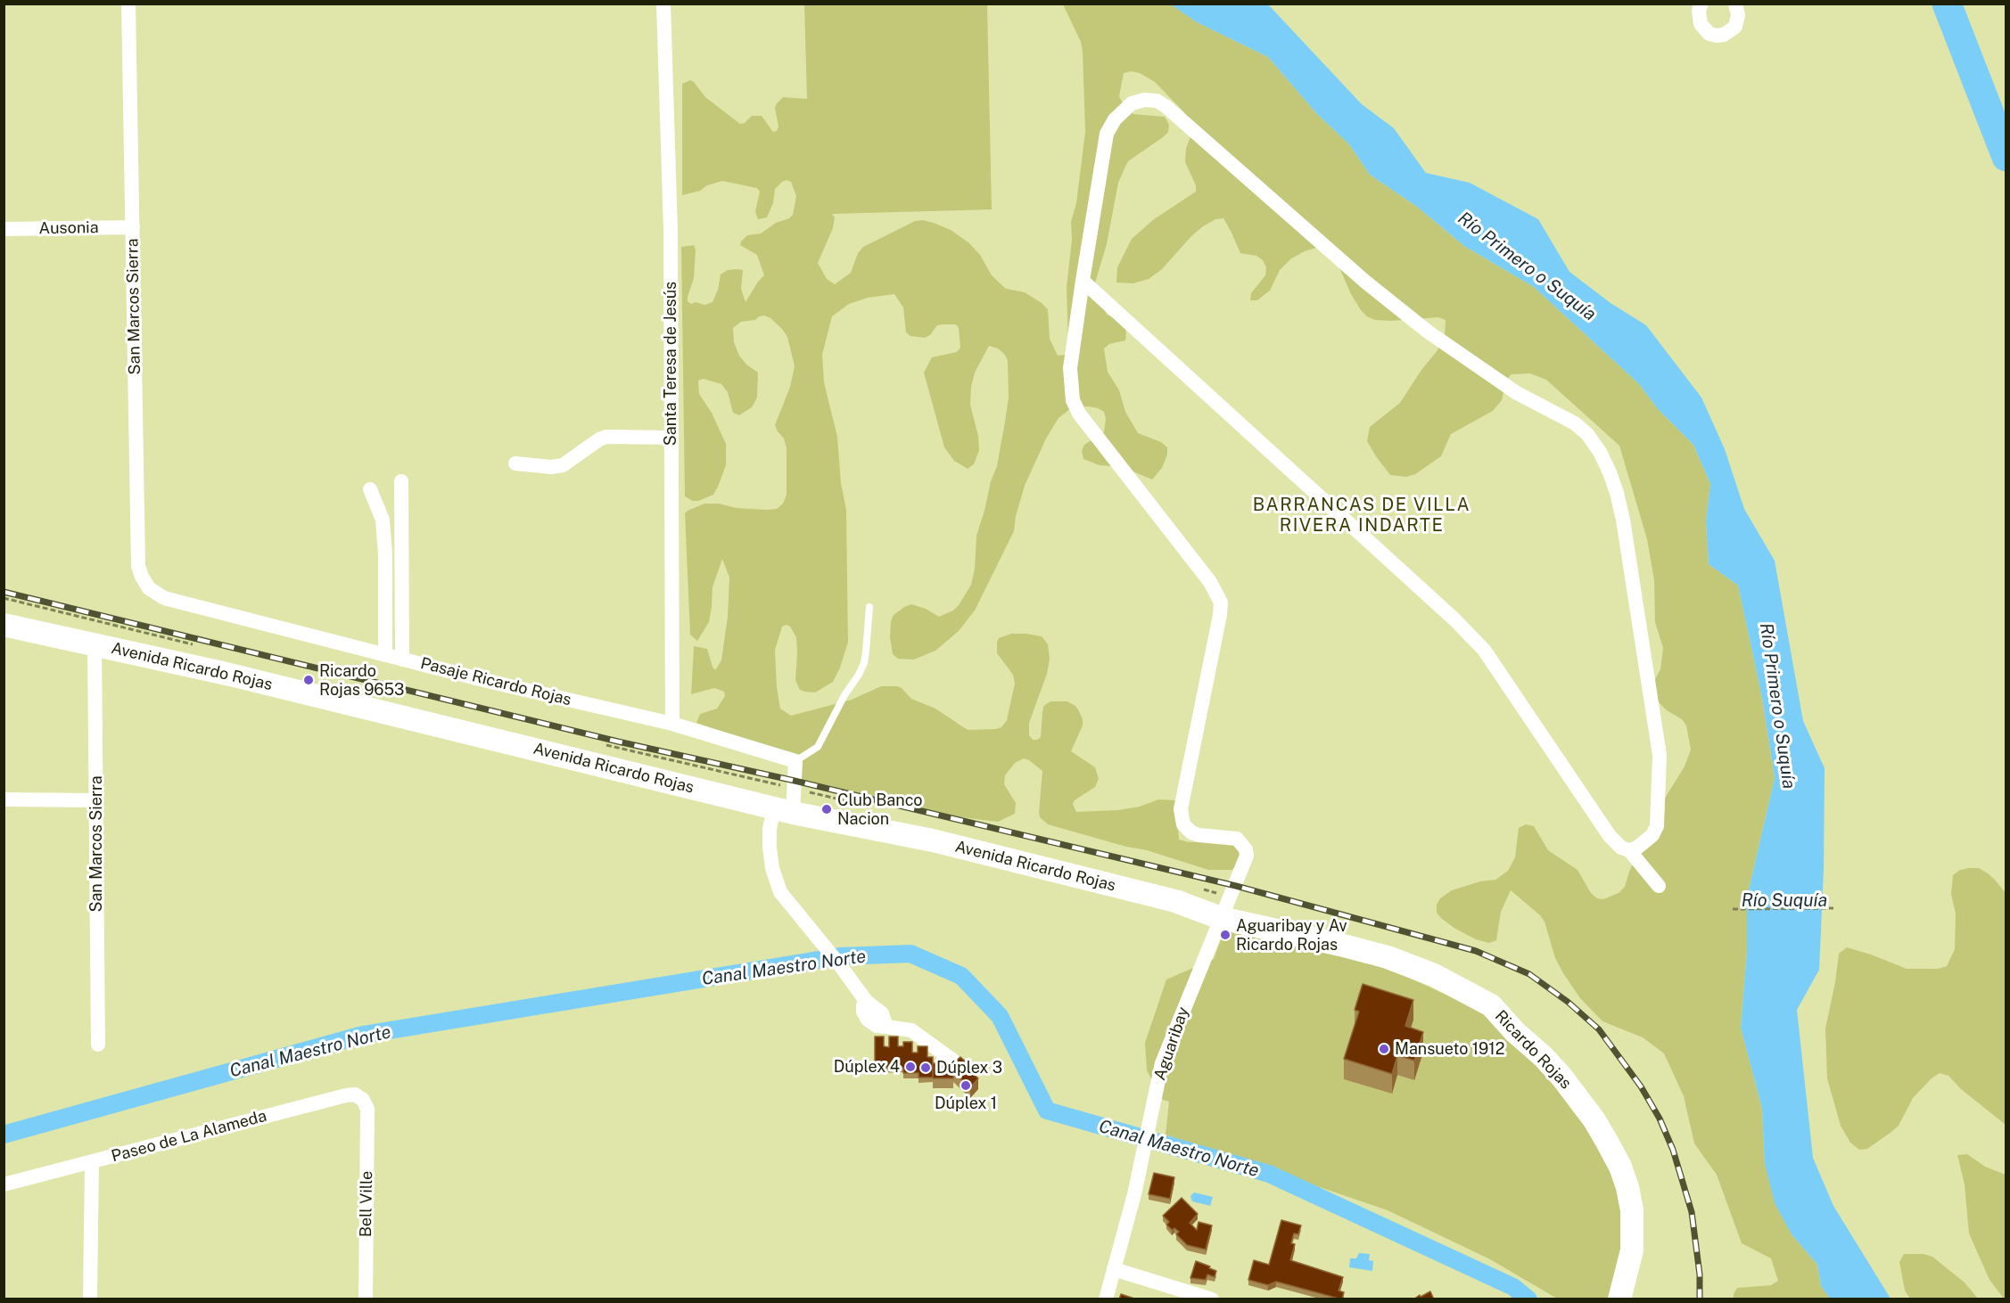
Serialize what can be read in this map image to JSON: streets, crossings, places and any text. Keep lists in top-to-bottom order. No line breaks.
{"streets":{"main road":["Avenida Ricardo Rojas","Ricardo Rojas"],"street":["Ausonia","San Marcos Sierra","Santa Teresa de Jesús","Pasaje Ricardo Rojas","Aguaribay","Paseo de La Alameda","Bell Ville"]},"crossings":[["Ausonia","San Marcos Sierra"],["San Marcos Sierra","Avenida Ricardo Rojas"],["San Marcos Sierra","Pasaje Ricardo Rojas"],["Santa Teresa de Jesús","Pasaje Ricardo Rojas"],["Avenida Ricardo Rojas","Aguaribay"],["Avenida Ricardo Rojas","Ricardo Rojas"],["Aguaribay","Ricardo Rojas"],["Paseo de La Alameda","Bell Ville"]],"districts":["BARRANCAS DE VILLA RIVERA INDARTE"],"water":["Río Primero o Suquía","Río Suquía","Canal Maestro Norte"],"places":["Ricardo Rojas 9653","Club Banco Nacion","Aguaribay y Av Ricardo Rojas","Mansueto 1912","Dúplex 4","Dúplex 3","Dúplex 1"]}
